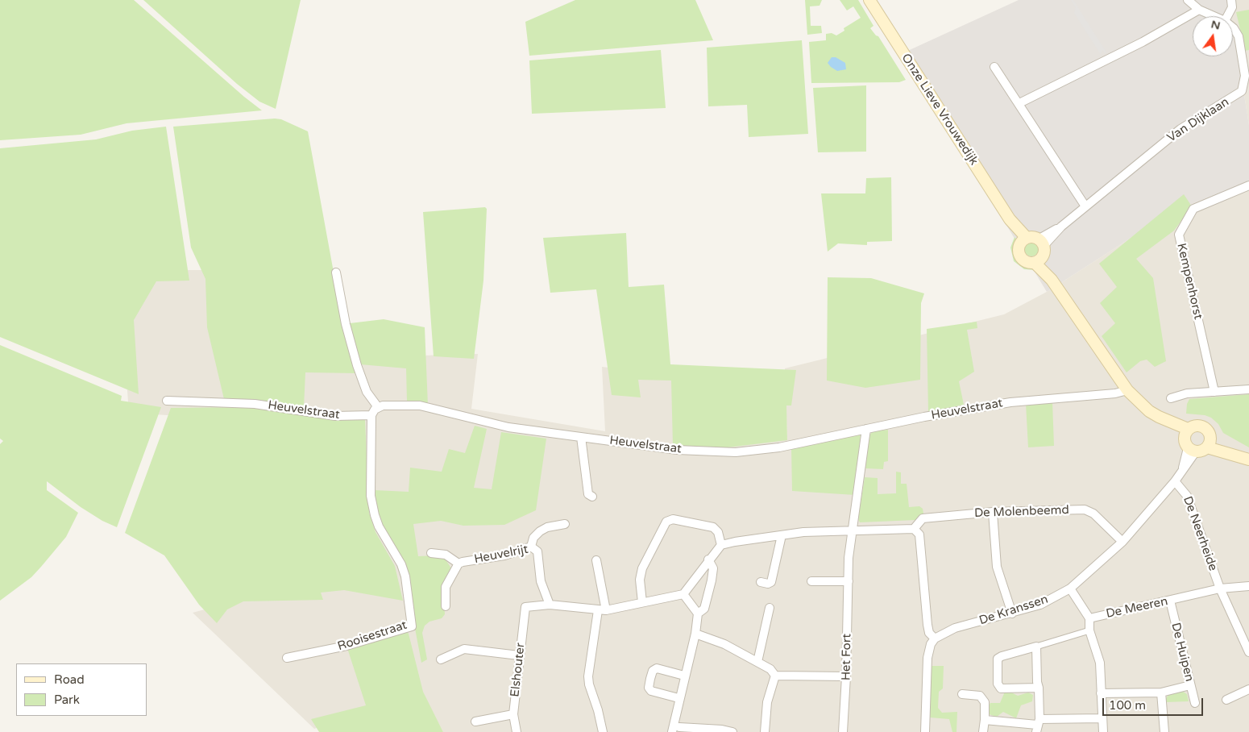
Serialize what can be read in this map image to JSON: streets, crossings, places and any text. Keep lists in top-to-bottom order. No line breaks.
{"streets":{"main road":["Onze Lieve Vrouwedijk"],"street":["Van Dijklaan","Kempenhorst","Heuvelstraat","De Molenbeemd","De Neerheide","Heuvelrijt","De Meeren","De Kranssen","Rooisestraat","De Huipen","Het Fort","Elshouter"]},"crossings":[["Onze Lieve Vrouwedijk","Van Dijklaan"],["Heuvelstraat","Rooisestraat"],["Heuvelstraat","Het Fort"],["De Molenbeemd","De Kranssen"],["De Neerheide","De Meeren"],["De Neerheide","De Kranssen"],["Heuvelrijt","Elshouter"],["De Meeren","De Kranssen"],["De Meeren","De Huipen"]],"legend":["Road","Park"],"scale_bar":"100 m","north":"top"}
